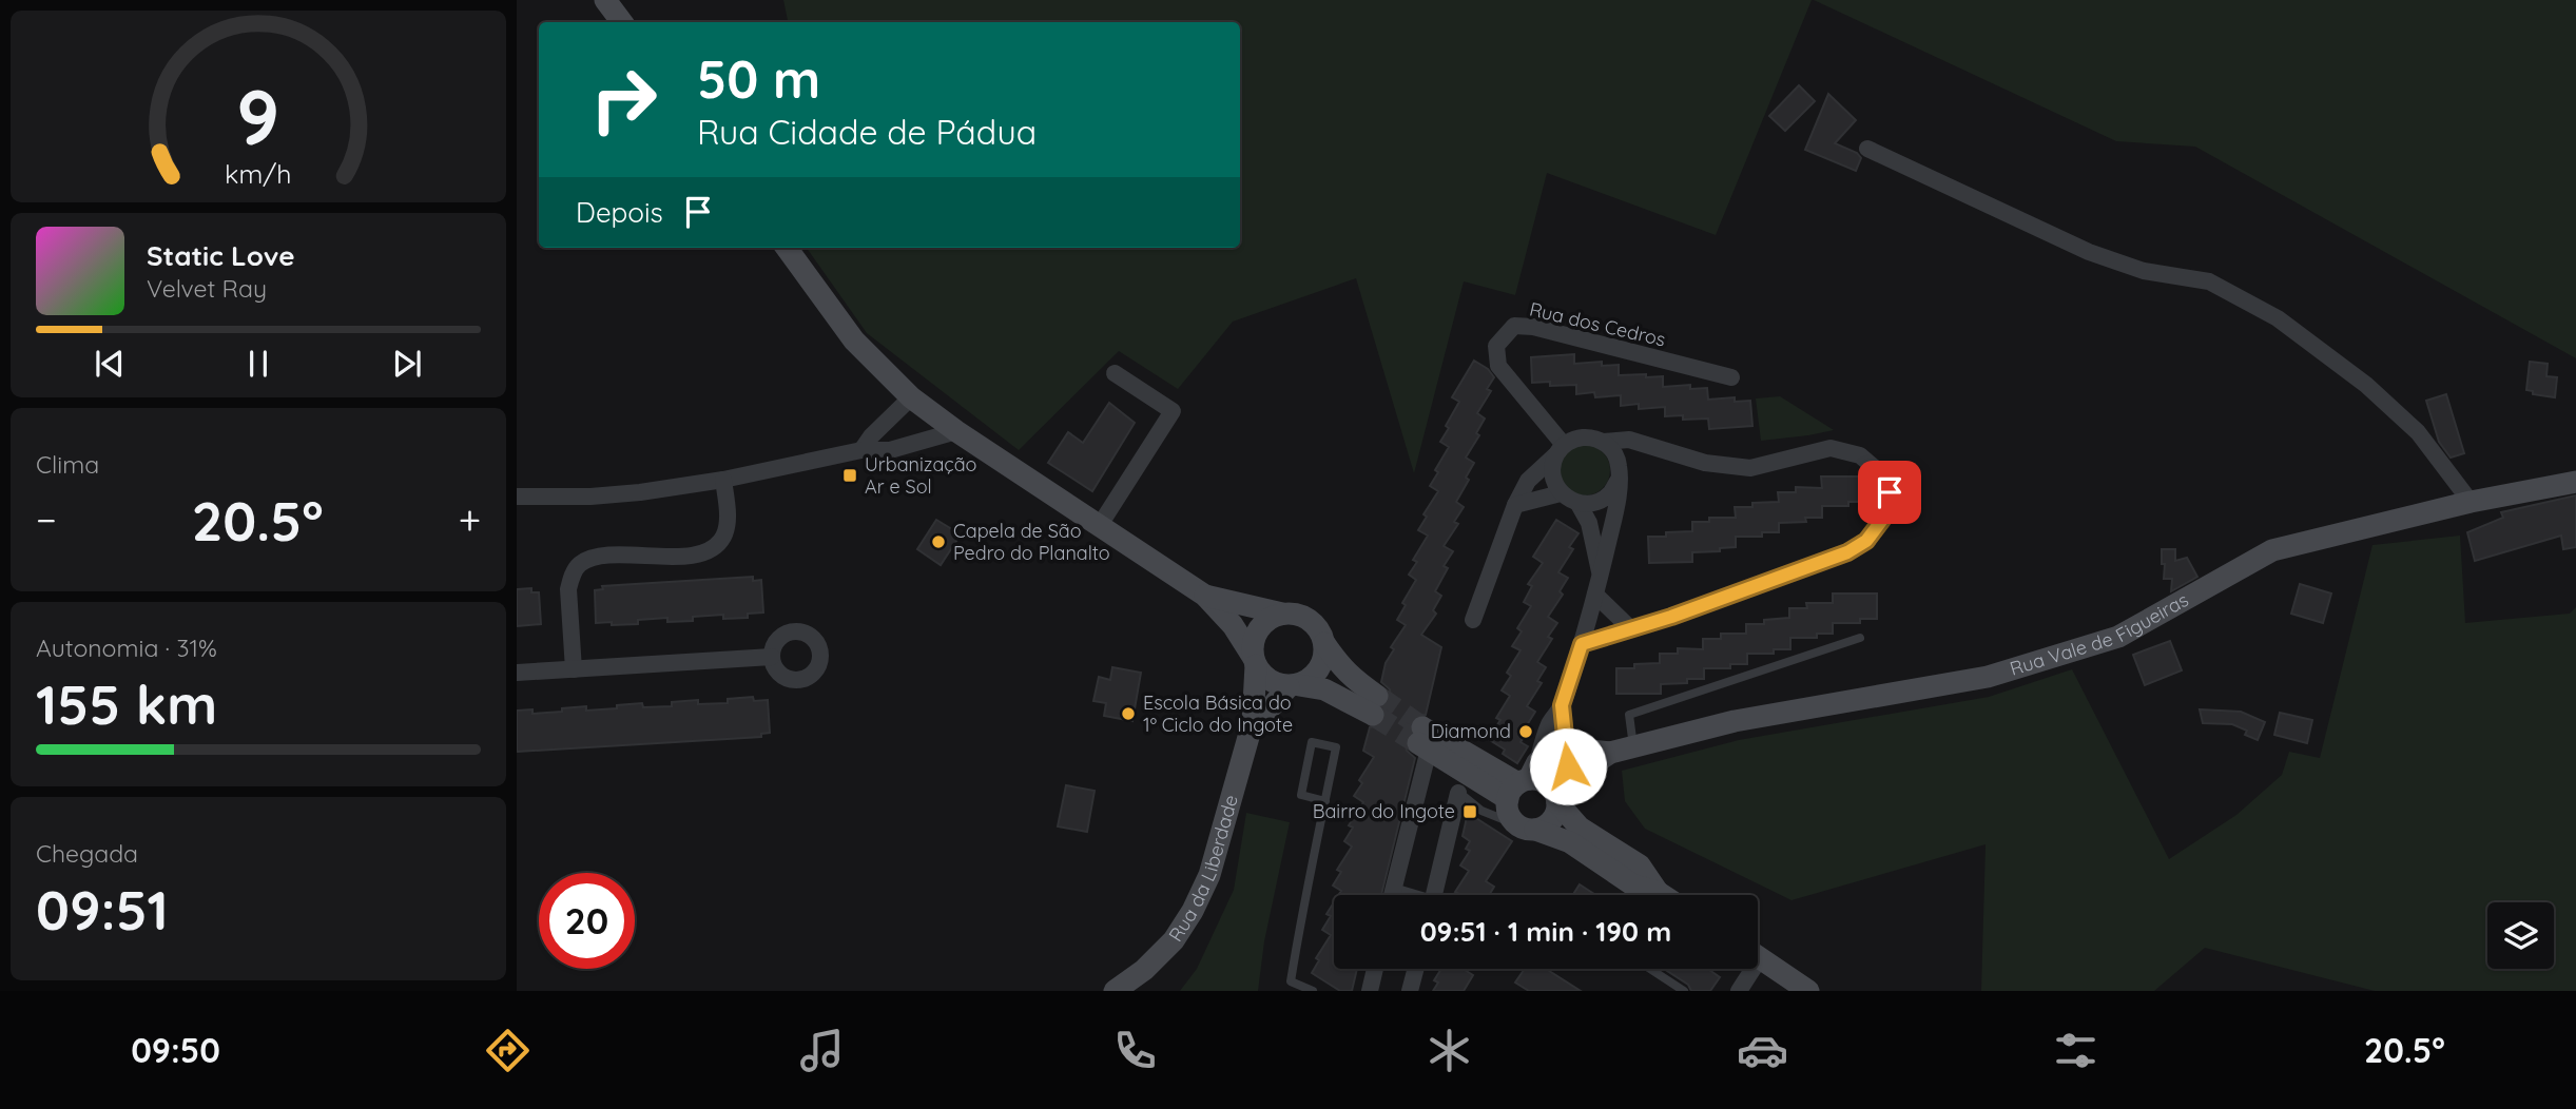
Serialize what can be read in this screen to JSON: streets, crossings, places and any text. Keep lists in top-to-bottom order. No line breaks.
{"streets":{"street":["Rua dos Cedros","Rua Vale de Figueiras","Rua da Liberdade"]},"places":{"transit":["Urbanização Ar e Sol","Bairro do Ingote"],"other":["Capela de São Pedro do Planalto","Escola Básica do 1º Ciclo do Ingote","Diamond"]},"page":{"turn":["50 m","Rua Cidade de Pádua"],"then":"Depois","song":["Static Love","Velvet Ray"],"tile":["Clima",["Autonomia · 31%","155 km"],["Chegada","09:51"]],"heat":["−","20.5°","+"],"limit":"20","trip":"09:51 · 1 min · 190 m","tabs":["09:50","20.5°"],"gauge":["9","km/h"]}}
